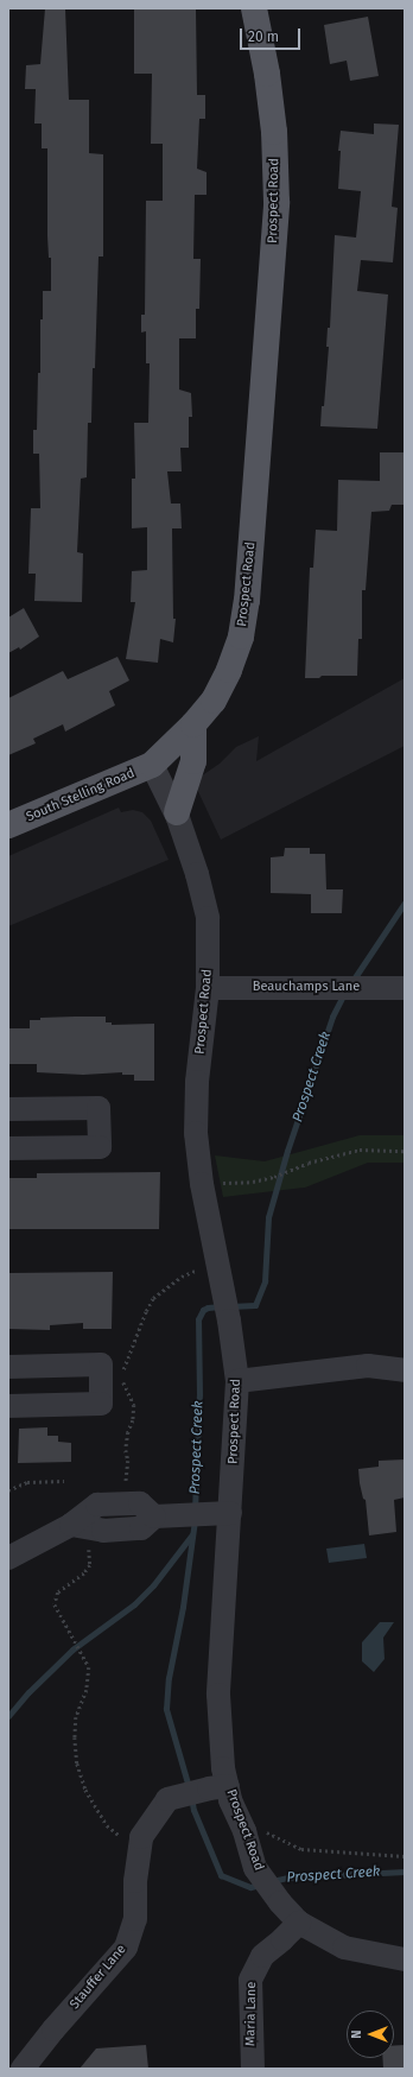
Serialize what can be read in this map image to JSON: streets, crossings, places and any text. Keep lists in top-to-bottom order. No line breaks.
{"streets":{"main road":["Prospect Road","South Stelling Road"],"street":["Beauchamps Lane","Stauffer Lane","Maria Lane"]},"crossings":[["Prospect Road","South Stelling Road"],["Prospect Road","Beauchamps Lane"],["Prospect Road","Stauffer Lane"],["Prospect Road","Maria Lane"]],"water":["Prospect Creek"],"scale_bar":"20 m","north":"left"}
